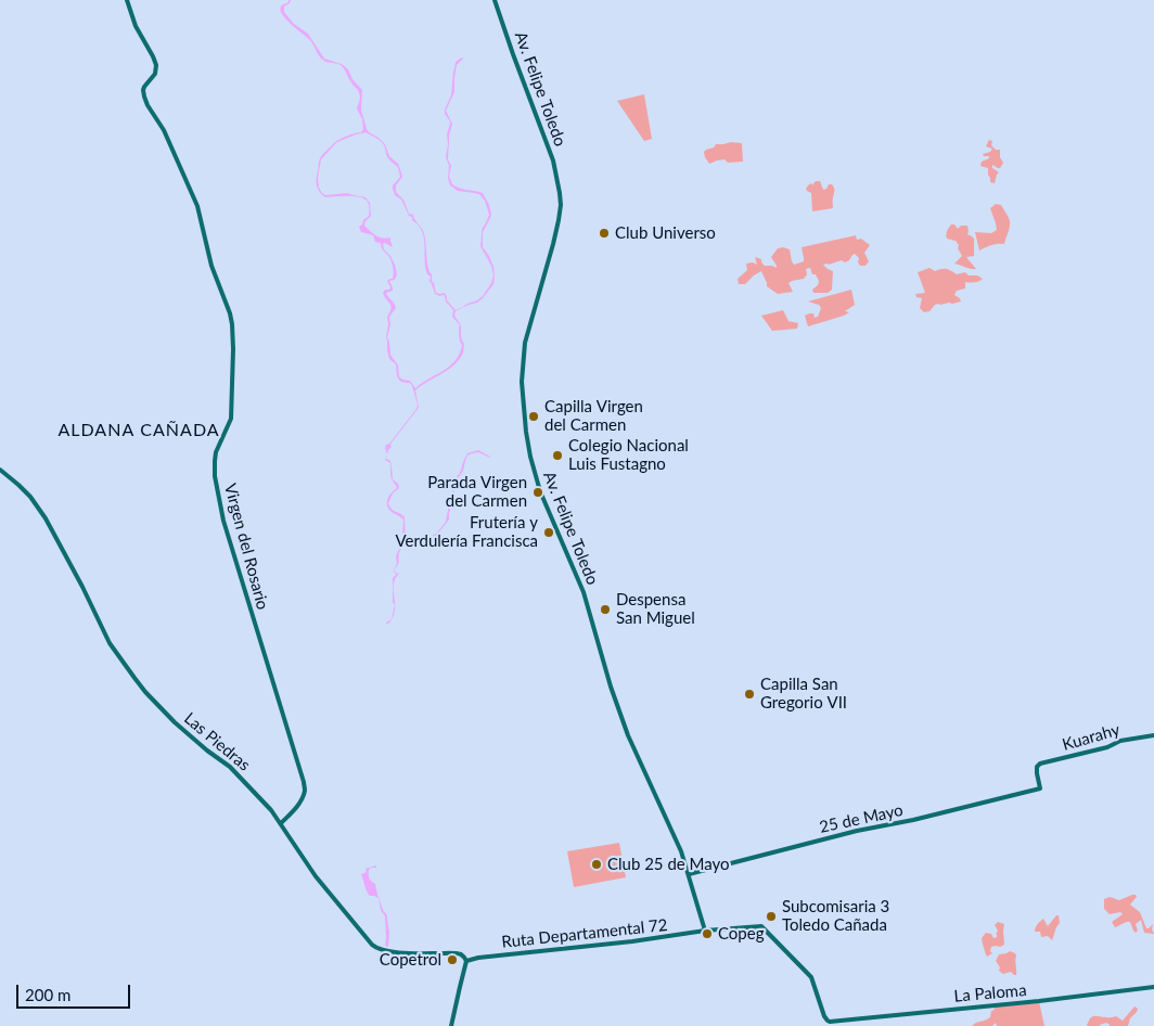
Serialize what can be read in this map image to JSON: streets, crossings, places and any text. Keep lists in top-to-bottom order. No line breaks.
{"streets":{"street":["Av. Felipe Toledo","Virgen del Rosario","Kuarahy","Las Piedras","25 de Mayo","Ruta Departamental 72","La Paloma"]},"crossings":[["Av. Felipe Toledo","25 de Mayo"],["Av. Felipe Toledo","Ruta Departamental 72"],["Virgen del Rosario","Las Piedras"],["Kuarahy","25 de Mayo"],["Las Piedras","Ruta Departamental 72"],["Ruta Departamental 72","La Paloma"]],"districts":["ALDANA CAÑADA"],"places":["Club Universo","Capilla Virgen del Carmen","Colegio Nacional Luis Fustagno","Parada Virgen del Carmen","Frutería y Verdulería Francisca","Despensa San Miguel","Capilla San Gregorio VII","Club 25 de Mayo","Subcomisaria 3 Toledo Cañada","Copeg","Copetrol"],"scale_bar":"200 m"}
